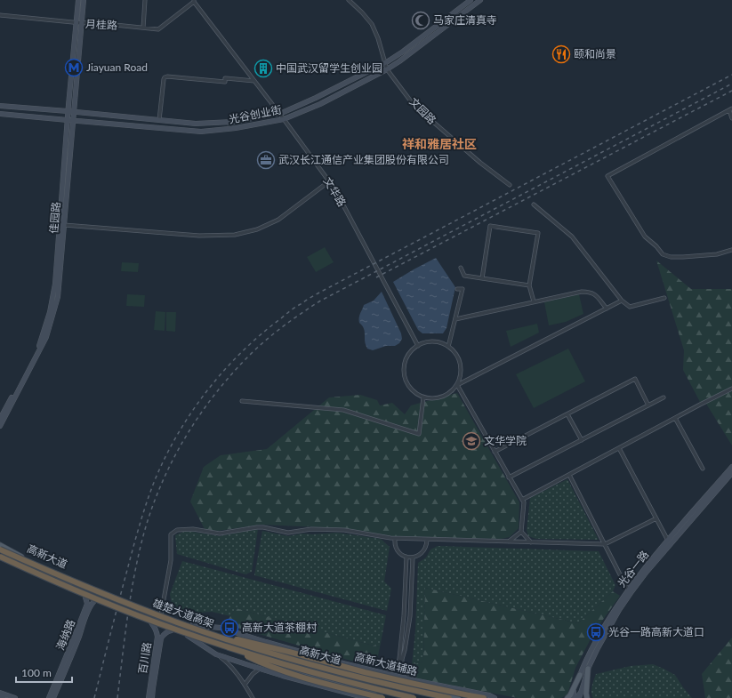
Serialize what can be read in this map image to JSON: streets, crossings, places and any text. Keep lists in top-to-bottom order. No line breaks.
{"streets":{"highway":["雄楚大道高架"],"main road":["光谷创业街","佳园路","高新大道","光谷一路","海纳路","百川路","高新大道辅路"],"street":["月桂路","文园路","文华路"]},"crossings":[["月桂路","文华路"],["月桂路","佳园路"],["文园路","光谷创业街"],["光谷创业街","文华路"],["光谷创业街","佳园路"],["高新大道","雄楚大道高架"],["高新大道","海纳路"],["高新大道","百川路"],["高新大道","高新大道辅路"]],"districts":["祥和雅居社区"],"places":{"mosque":["马家庄清真寺"],"restaurant":["颐和尚景"],"metro station":["Jiayuan Road"],"building":["中国武汉留学生创业园"],"office":["武汉长江通信产业集团股份有限公司"],"school or university":["文华学院"],"bus stop":["高新大道茶棚村","光谷一路高新大道口"]},"scale_bar":"100 m"}
